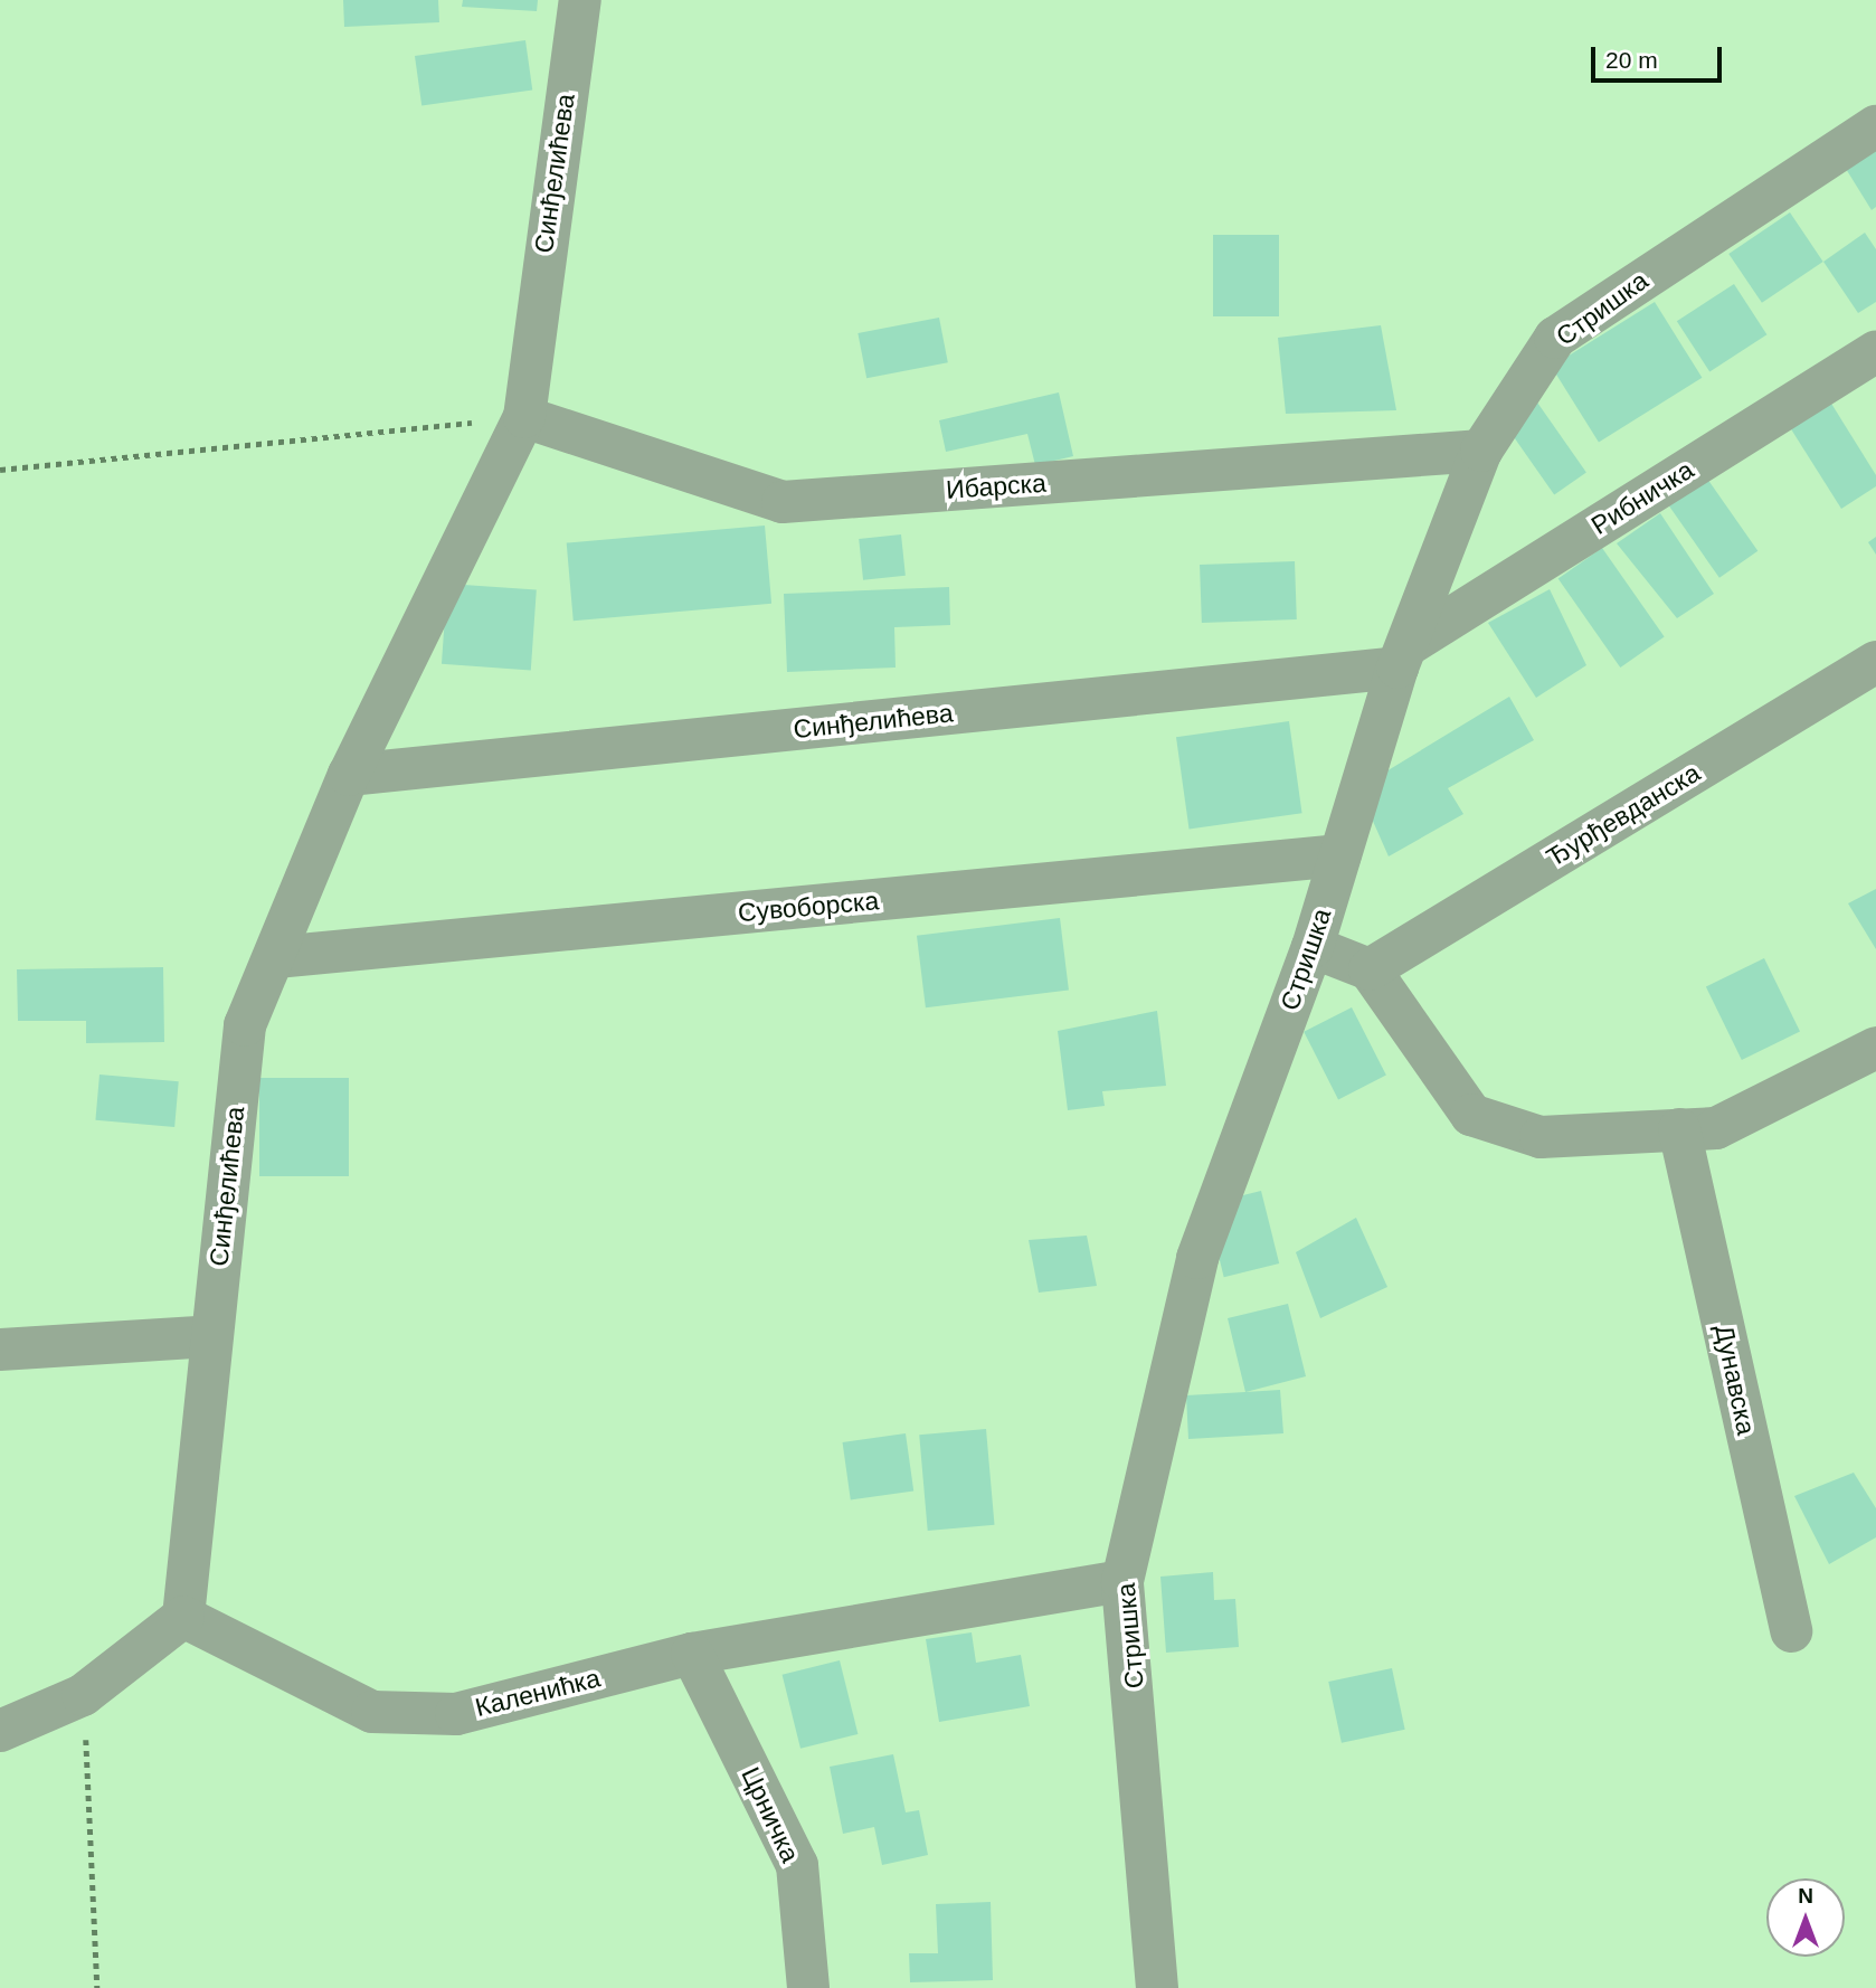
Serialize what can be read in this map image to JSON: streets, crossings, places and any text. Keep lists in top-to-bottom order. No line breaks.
{"streets":{"street":["Синђелићева","Стришка","Ибарска","Рибничка","Ђурђевданска","Сувоборска","Дунавска","Каленићка","Црничка"]},"crossings":[["Синђелићева","Стришка"],["Синђелићева","Ибарска"],["Синђелићева","Рибничка"],["Синђелићева","Сувоборска"],["Синђелићева","Каленићка"],["Стришка","Ибарска"],["Стришка","Рибничка"],["Стришка","Сувоборска"],["Стришка","Каленићка"],["Каленићка","Црничка"]],"scale_bar":"20 m","north":"top"}
